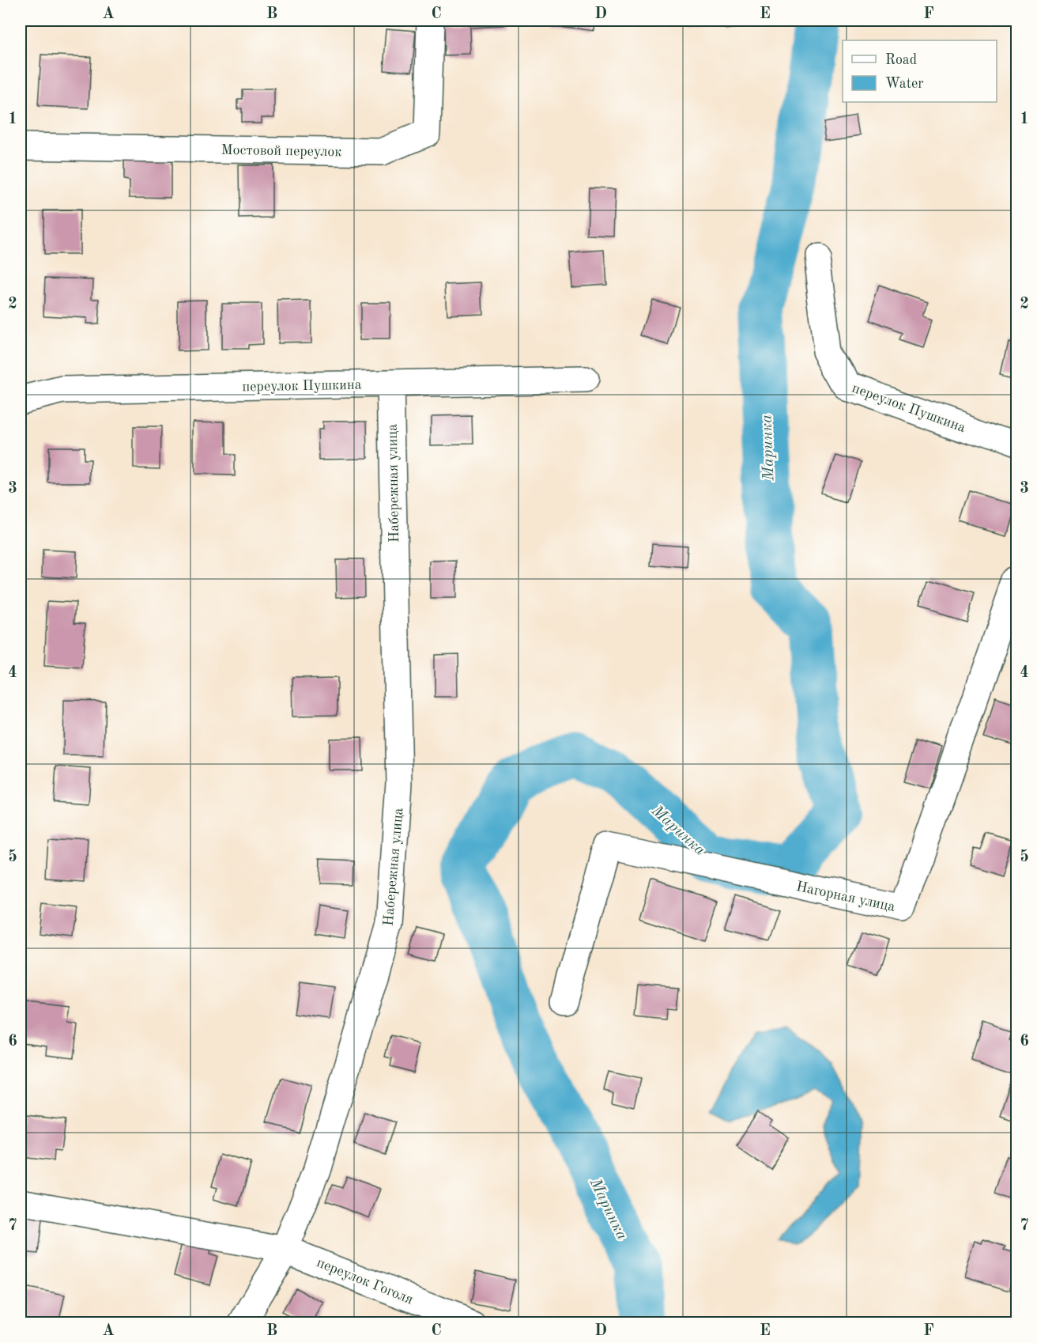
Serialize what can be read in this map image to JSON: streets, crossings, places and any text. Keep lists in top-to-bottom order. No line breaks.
{"streets":{"street":["Мостовой переулок","переулок Пушкина","Набережная улица","Нагорная улица","переулок Гоголя"]},"crossings":[["переулок Пушкина","Набережная улица"],["Набережная улица","переулок Гоголя"]],"water":["Маринка"],"legend":["Road","Water"],"grid":{"columns":["A","B","C","D","E","F"],"rows":["1","2","3","4","5","6","7"]}}
